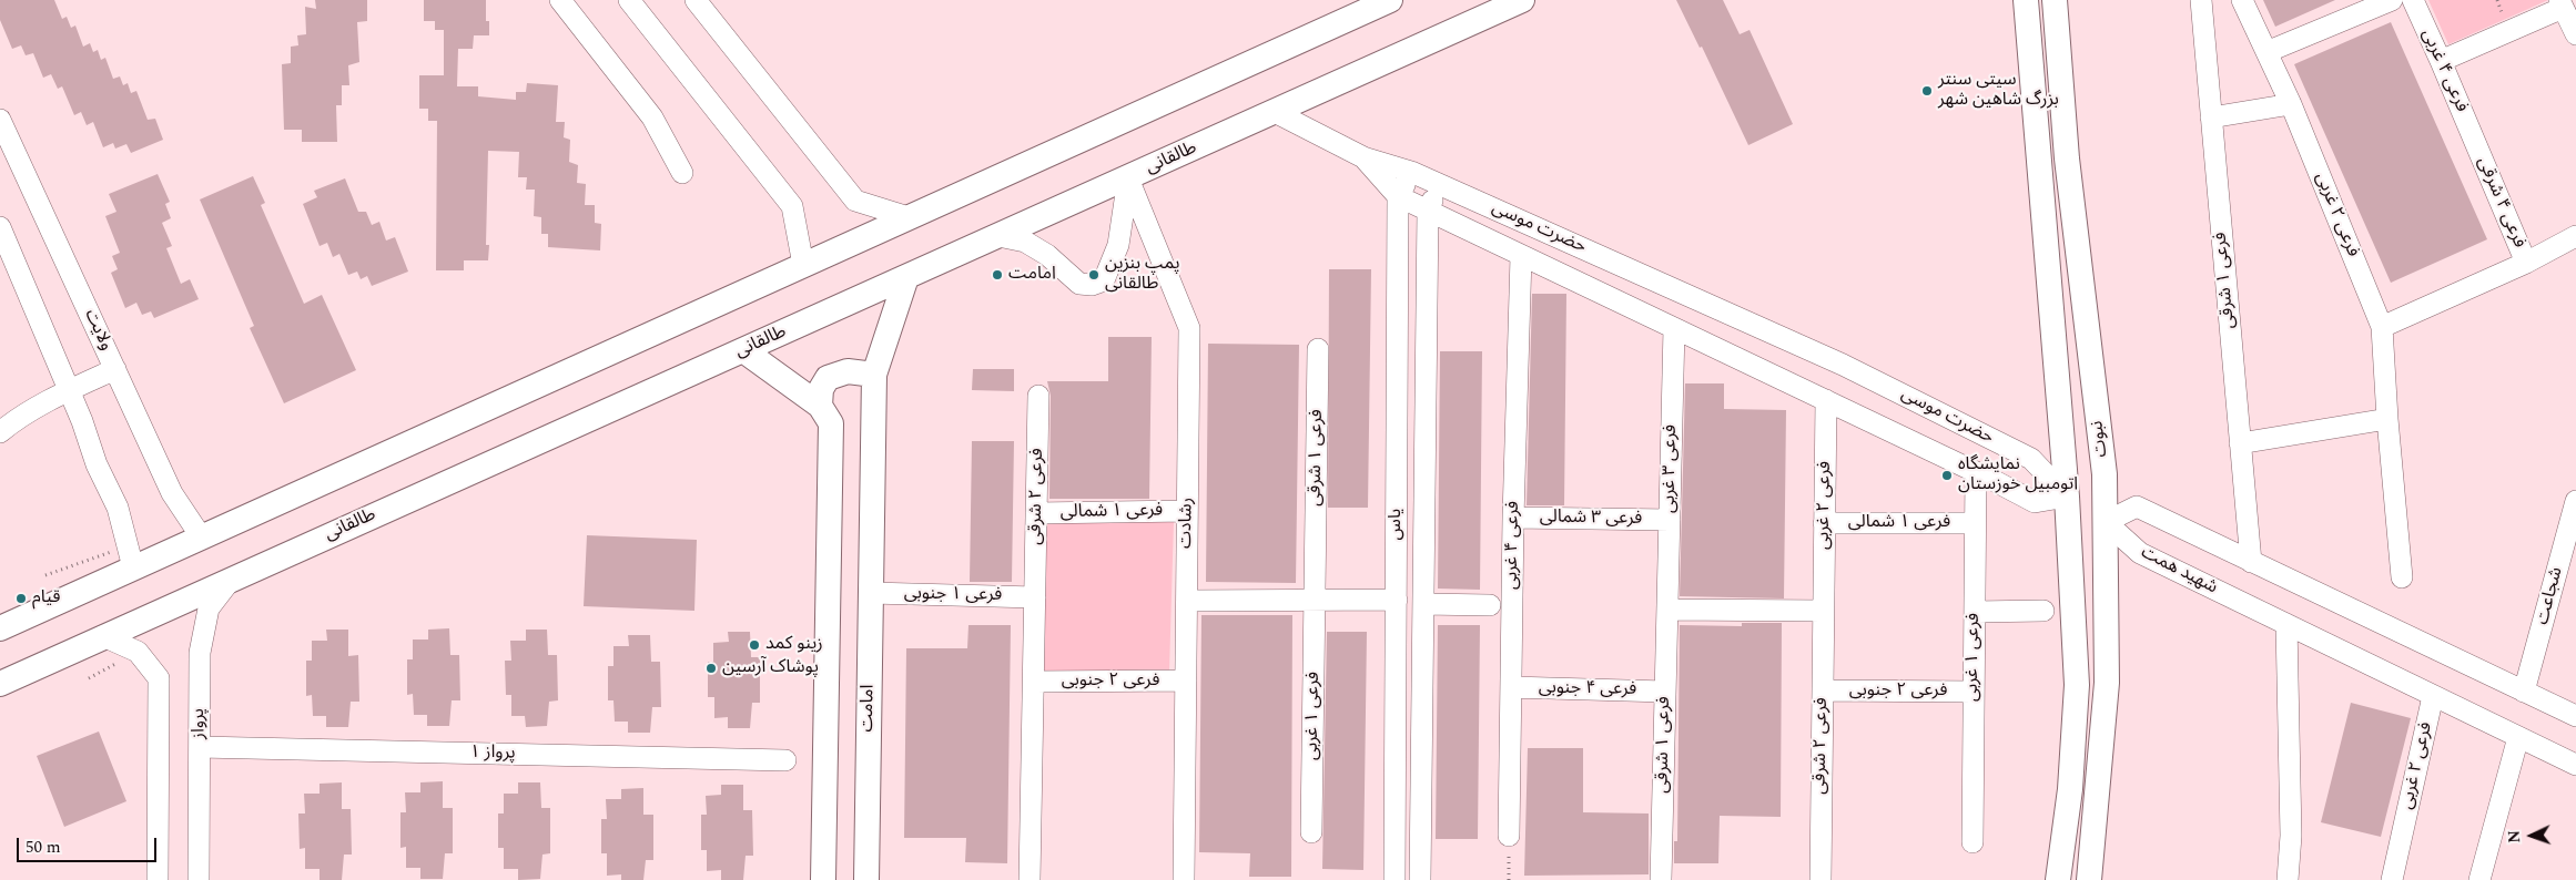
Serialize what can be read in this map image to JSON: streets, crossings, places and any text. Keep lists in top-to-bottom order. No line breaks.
{"streets":{"main road":["طالقانی","نبوت","امامت"],"street":["فرعی ۴ غربی","فرعی ۴ شرقی","فرعی ۲ غربی","حضرت موسی","فرعی ۱ شرقی","ولایت","فرعی ۳ غربی","فرعی ۲ شرقی","فرعی ۱ شمالی","فرعی ۳ شمالی","رشادت","فرعی ۱‍ شمالی","یاس","شهید همت","فرعی ۱ جنوبی","شجاعت","فرعی ۱ غربی","فرعی ۲ جنوبی","فرعی ۴ جنوبی","پرواز","پرواز ۱"]},"crossings":[["فرعی ۴ غربی","فرعی ۴ شرقی"],["فرعی ۴ غربی","حضرت موسی"],["فرعی ۴ غربی","فرعی ۳ شمالی"],["فرعی ۴ غربی","فرعی ۴ جنوبی"],["طالقانی","حضرت موسی"],["طالقانی","رشادت"],["طالقانی","امامت"],["طالقانی","پرواز"],["فرعی ۲ غربی","حضرت موسی"],["فرعی ۲ غربی","فرعی ۲ شرقی"],["فرعی ۲ غربی","فرعی ۱‍ شمالی"],["فرعی ۲ غربی","شهید همت"],["حضرت موسی","نبوت"],["حضرت موسی","فرعی ۳ غربی"],["حضرت موسی","یاس"],["حضرت موسی","فرعی ۱ غربی"],["فرعی ۱ شرقی","فرعی ۳ غربی"],["فرعی ۱ شرقی","فرعی ۱ غربی"],["فرعی ۱ شرقی","فرعی ۴ جنوبی"],["نبوت","شهید همت"],["فرعی ۳ غربی","فرعی ۳ شمالی"],["فرعی ۲ شرقی","فرعی ۱ شمالی"],["فرعی ۲ شرقی","فرعی ۱ جنوبی"],["فرعی ۲ شرقی","فرعی ۲ جنوبی"],["فرعی ۱ شمالی","رشادت"],["رشادت","فرعی ۲ جنوبی"],["فرعی ۱‍ شمالی","فرعی ۱ غربی"],["فرعی ۱ جنوبی","امامت"],["فرعی ۱ غربی","فرعی ۲ جنوبی"],["پرواز","پرواز ۱"]],"places":["سیتی سنتر بزرگ شاهین شهر","امامت","پمپ بنزین طالقانی","نمایشگاه اتومبیل خوزستان","قیام","زینو کمد","پوشاک آرسین"],"scale_bar":"50 m","north":"left"}
